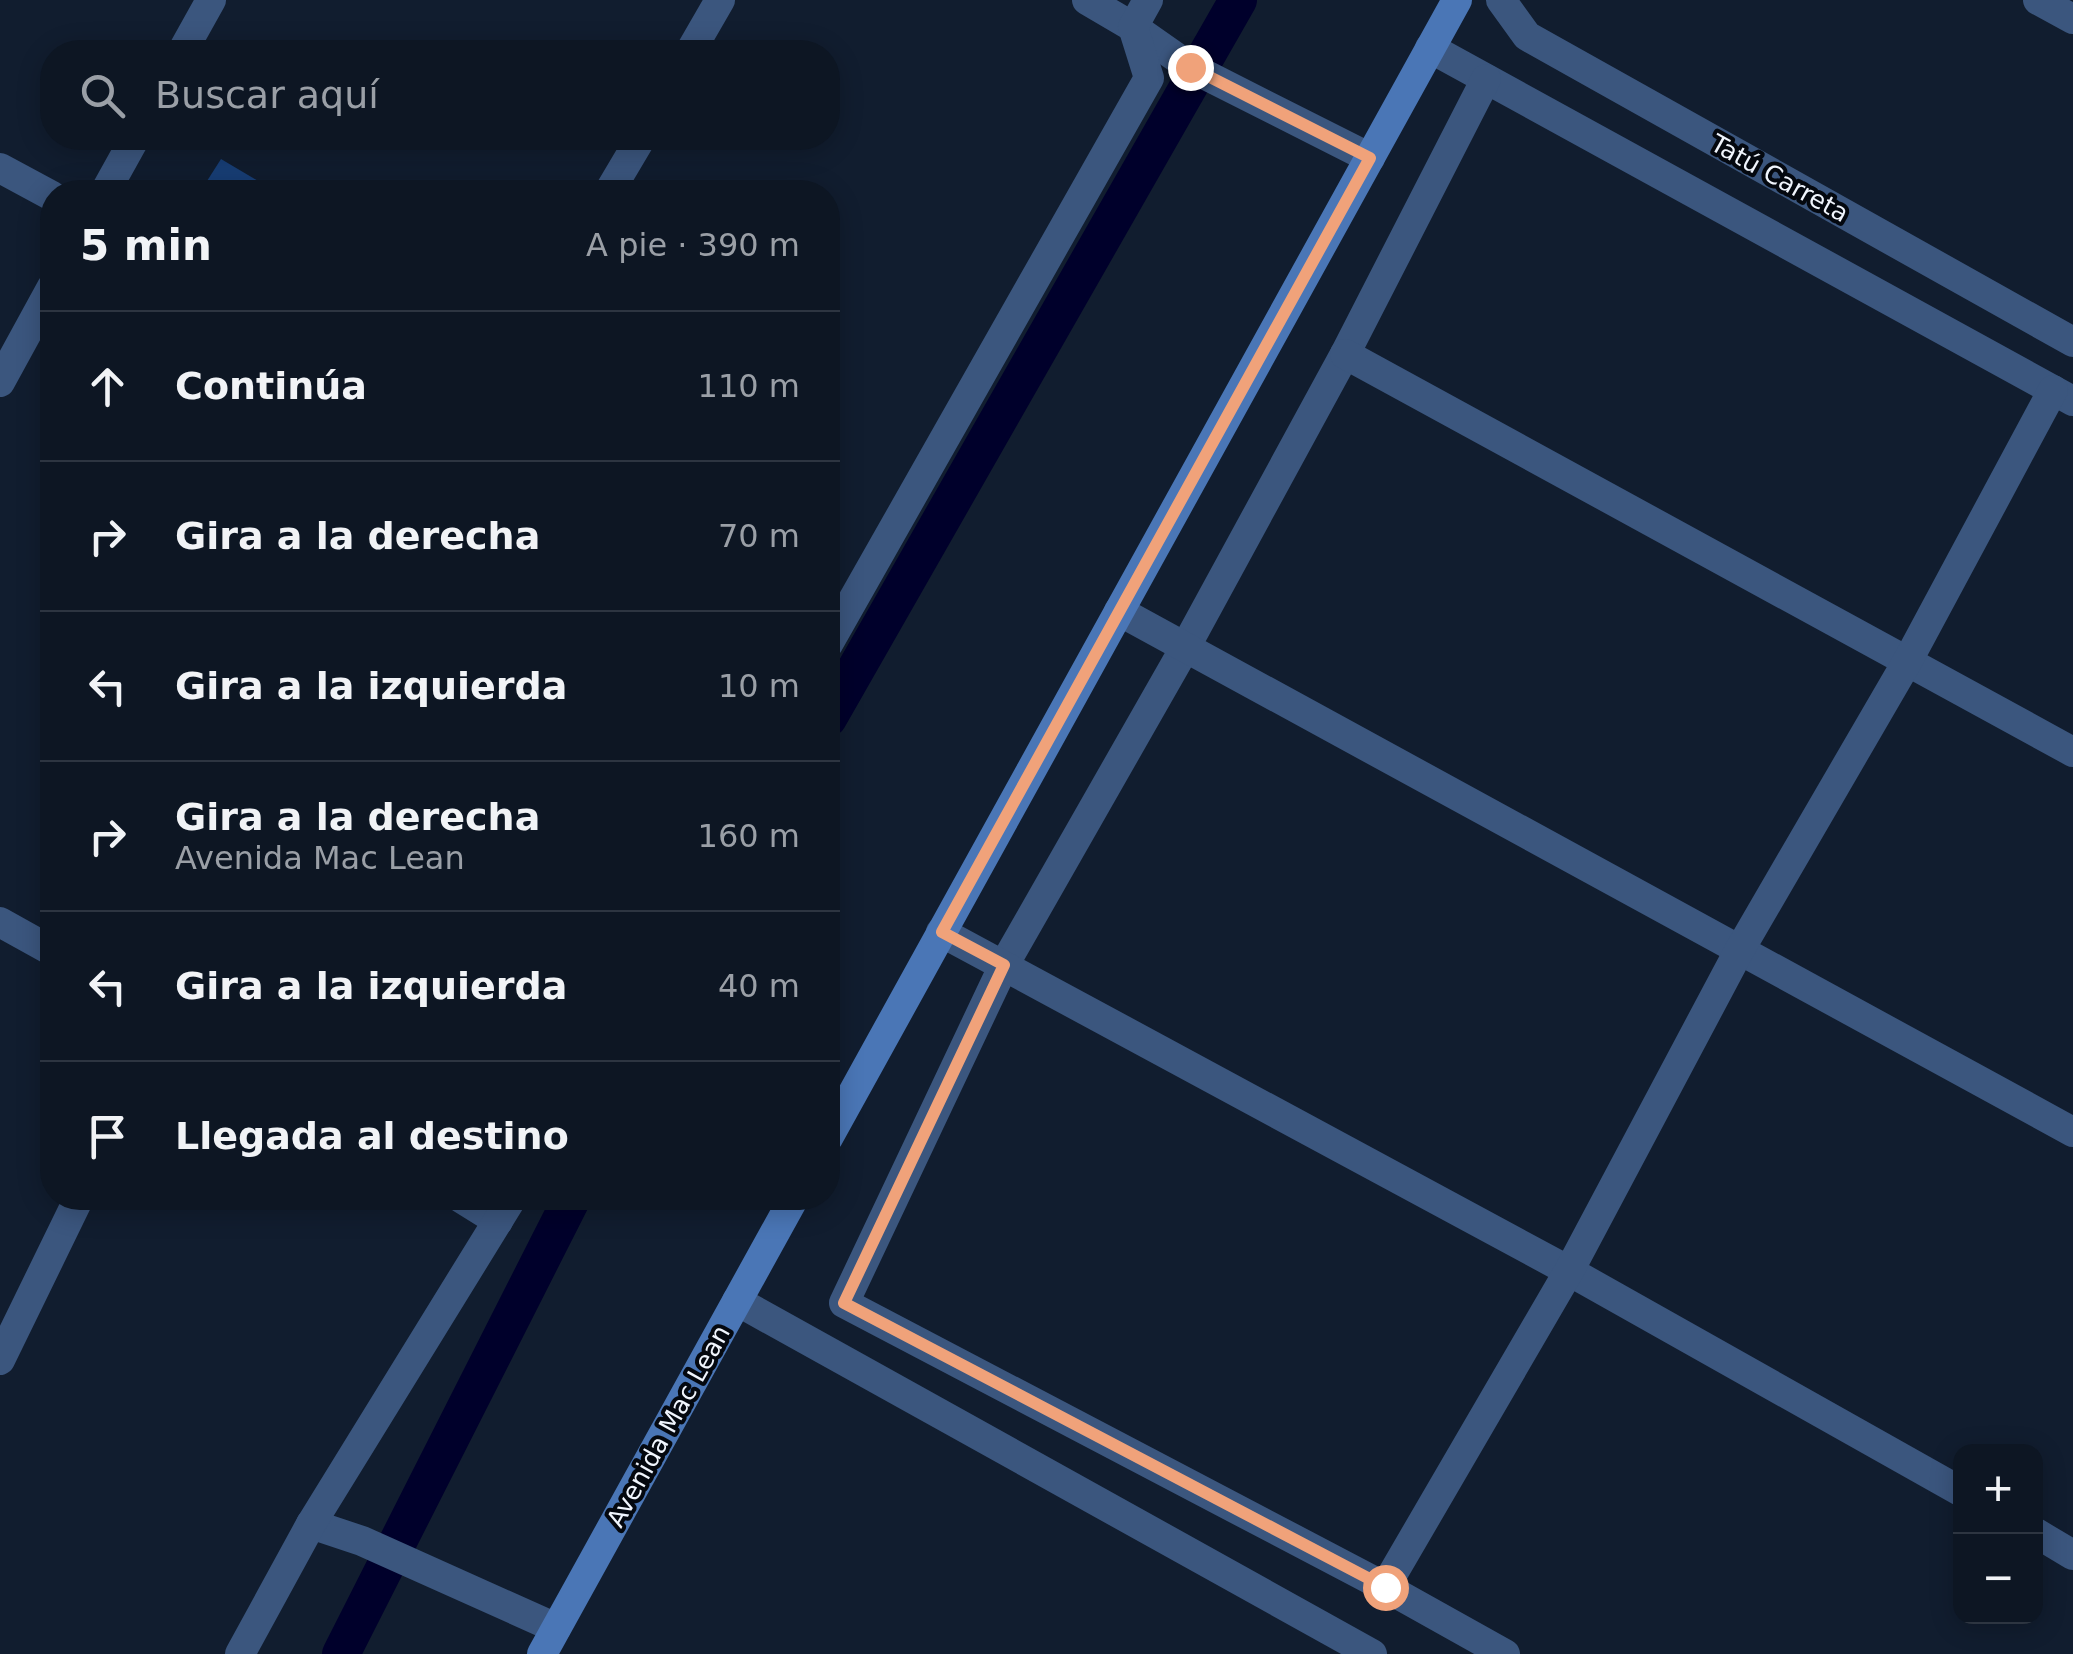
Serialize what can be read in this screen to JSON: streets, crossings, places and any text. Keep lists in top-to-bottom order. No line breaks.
{"streets":{"main road":["Avenida Mac Lean"],"street":["Tatú Carreta"]},"page":{"search":"Buscar aquí","heading":["5 min","A pie · 390 m"],"list":[["Continúa","110 m"],["Gira a la derecha","70 m"],["Gira a la izquierda","10 m"],["Gira a la derecha","Avenida Mac Lean","160 m"],["Gira a la izquierda","40 m"],"Llegada al destino"],"map_buttons":["+","−"]}}
